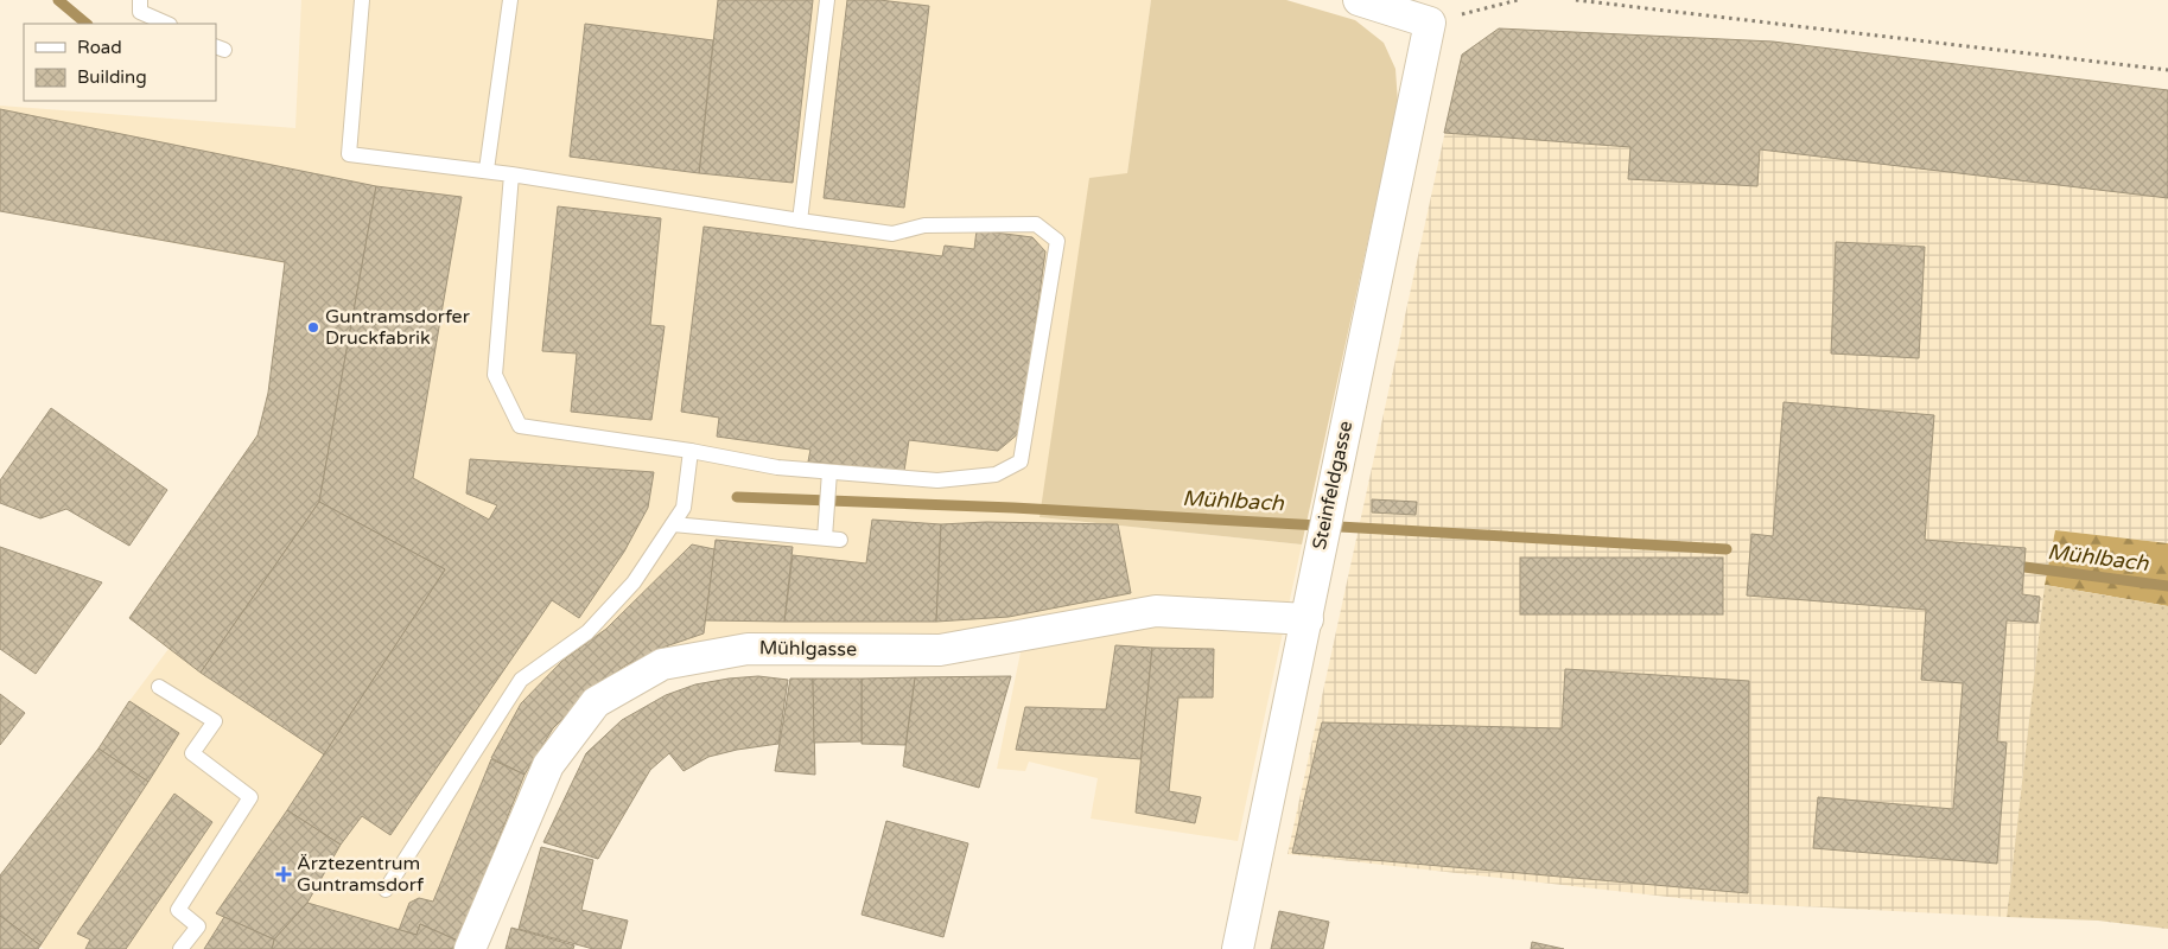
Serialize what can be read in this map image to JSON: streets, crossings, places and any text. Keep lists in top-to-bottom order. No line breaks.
{"streets":{"street":["Steinfeldgasse","Mühlgasse"]},"crossings":[["Steinfeldgasse","Mühlgasse"]],"water":["Mühlbach"],"places":{"other":["Guntramsdorfer Druckfabrik"],"health":["Ärztezentrum Guntramsdorf"]},"legend":["Road","Building"]}
